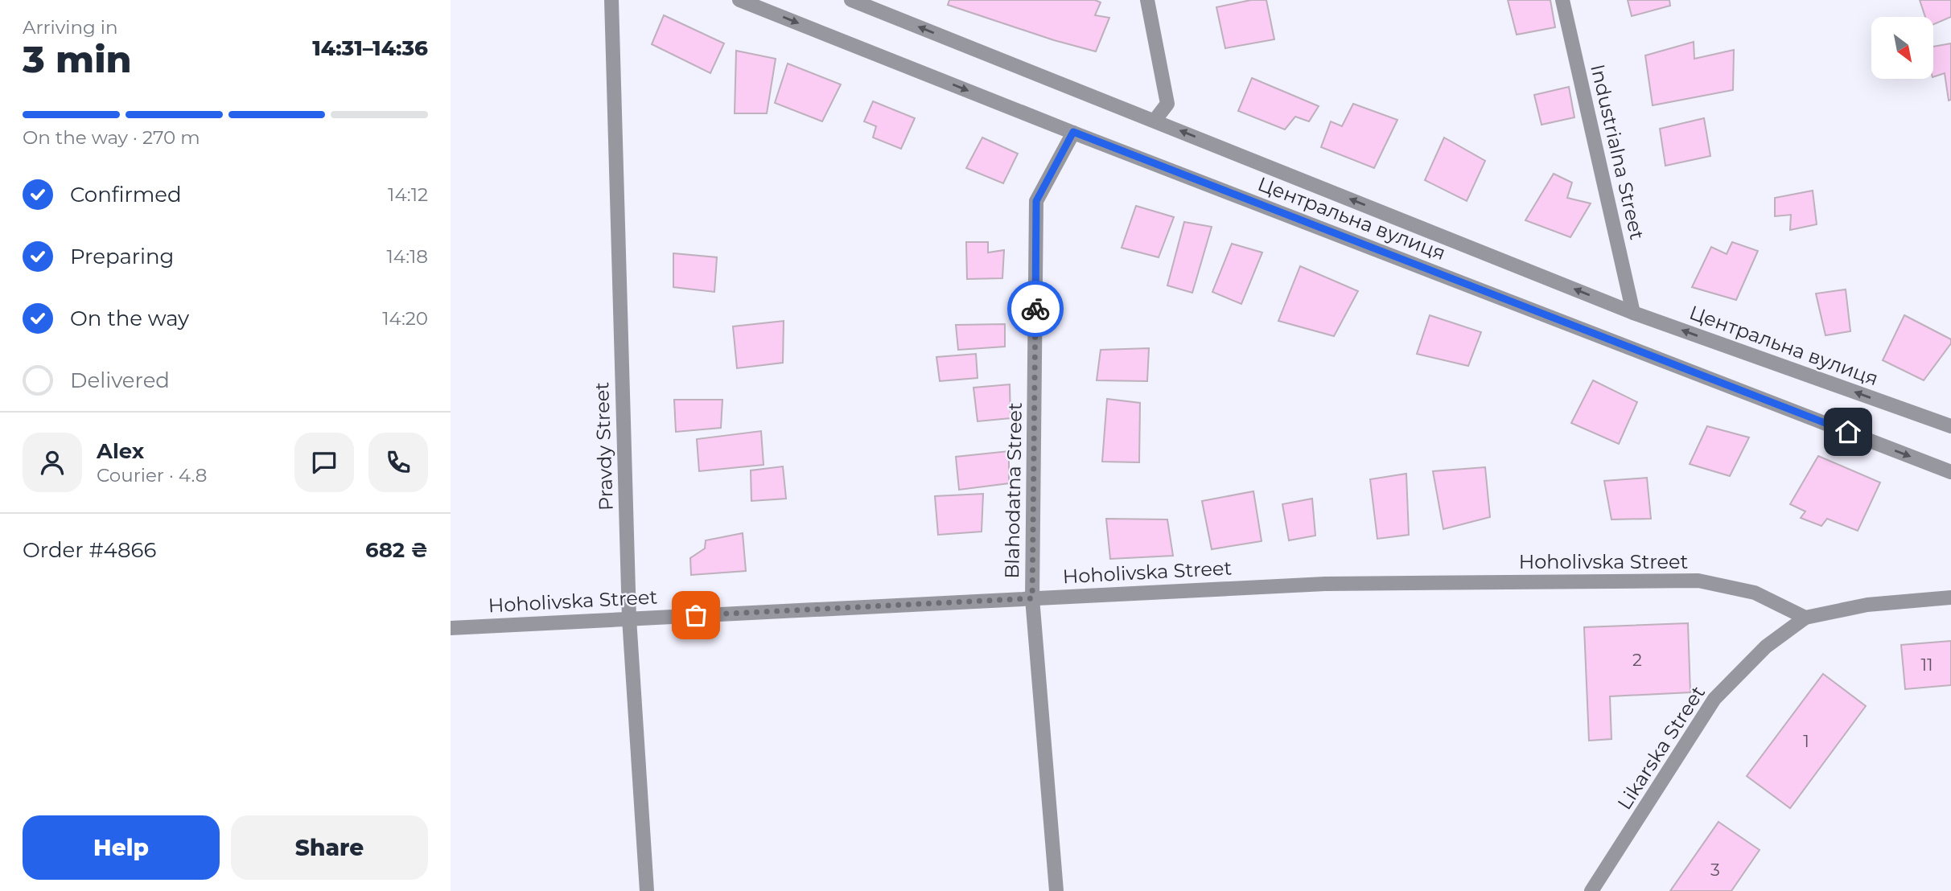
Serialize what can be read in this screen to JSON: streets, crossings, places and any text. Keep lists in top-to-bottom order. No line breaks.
{"streets":{"street":["Industrialna Street","Центральна вулиця","Pravdy Street","Blahodatna Street","Hoholivska Street","Likarska Street"]},"crossings":[["Industrialna Street","Центральна вулиця"],["Центральна вулиця","Blahodatna Street"],["Pravdy Street","Hoholivska Street"],["Blahodatna Street","Hoholivska Street"],["Hoholivska Street","Likarska Street"]],"house_numbers":["2","11","1","3"],"north":"bottom right","page":{"heading":["3 min","Arriving in","14:31–14:36"],"panel":["Alex","Courier · 4.8","Order #4866","682 ₴"],"bar":"On the way · 270 m","list":[["Confirmed","14:12"],["Preparing","14:18"],["On the way","14:20"],"Delivered"],"buttons":["Help","Share"]}}
